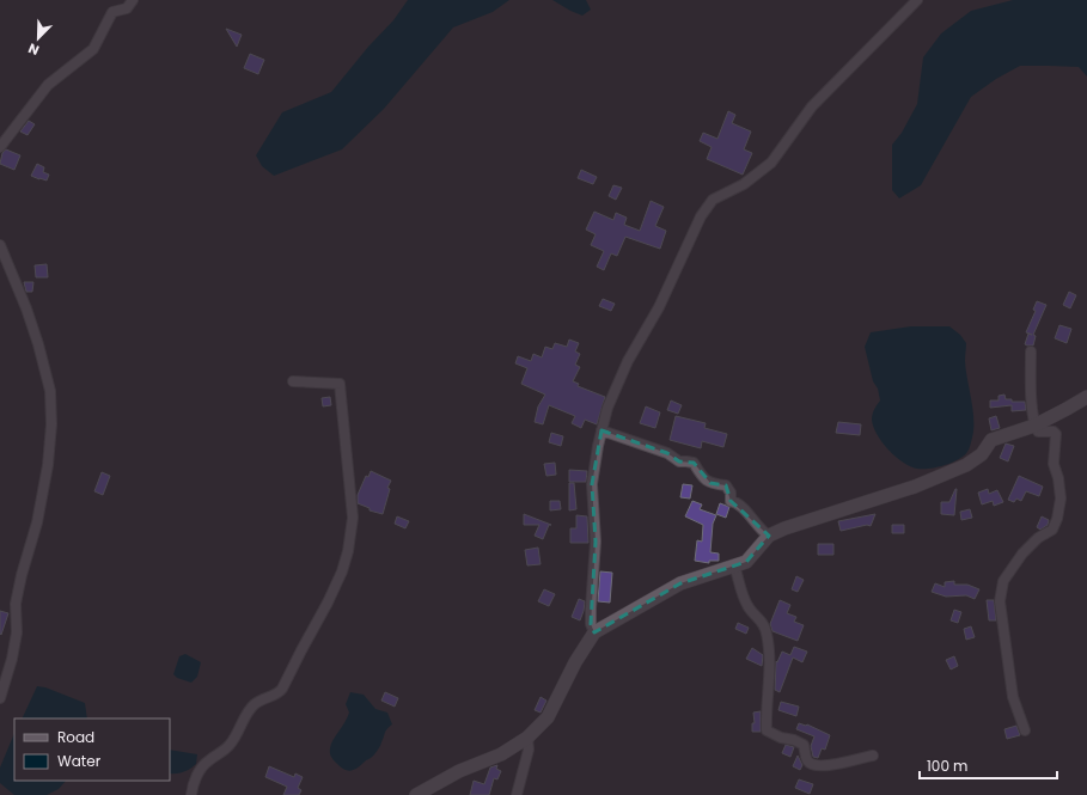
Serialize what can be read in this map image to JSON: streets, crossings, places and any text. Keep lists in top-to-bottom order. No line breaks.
{"legend":["Road","Water"],"scale_bar":"100 m","north":"bottom left"}
